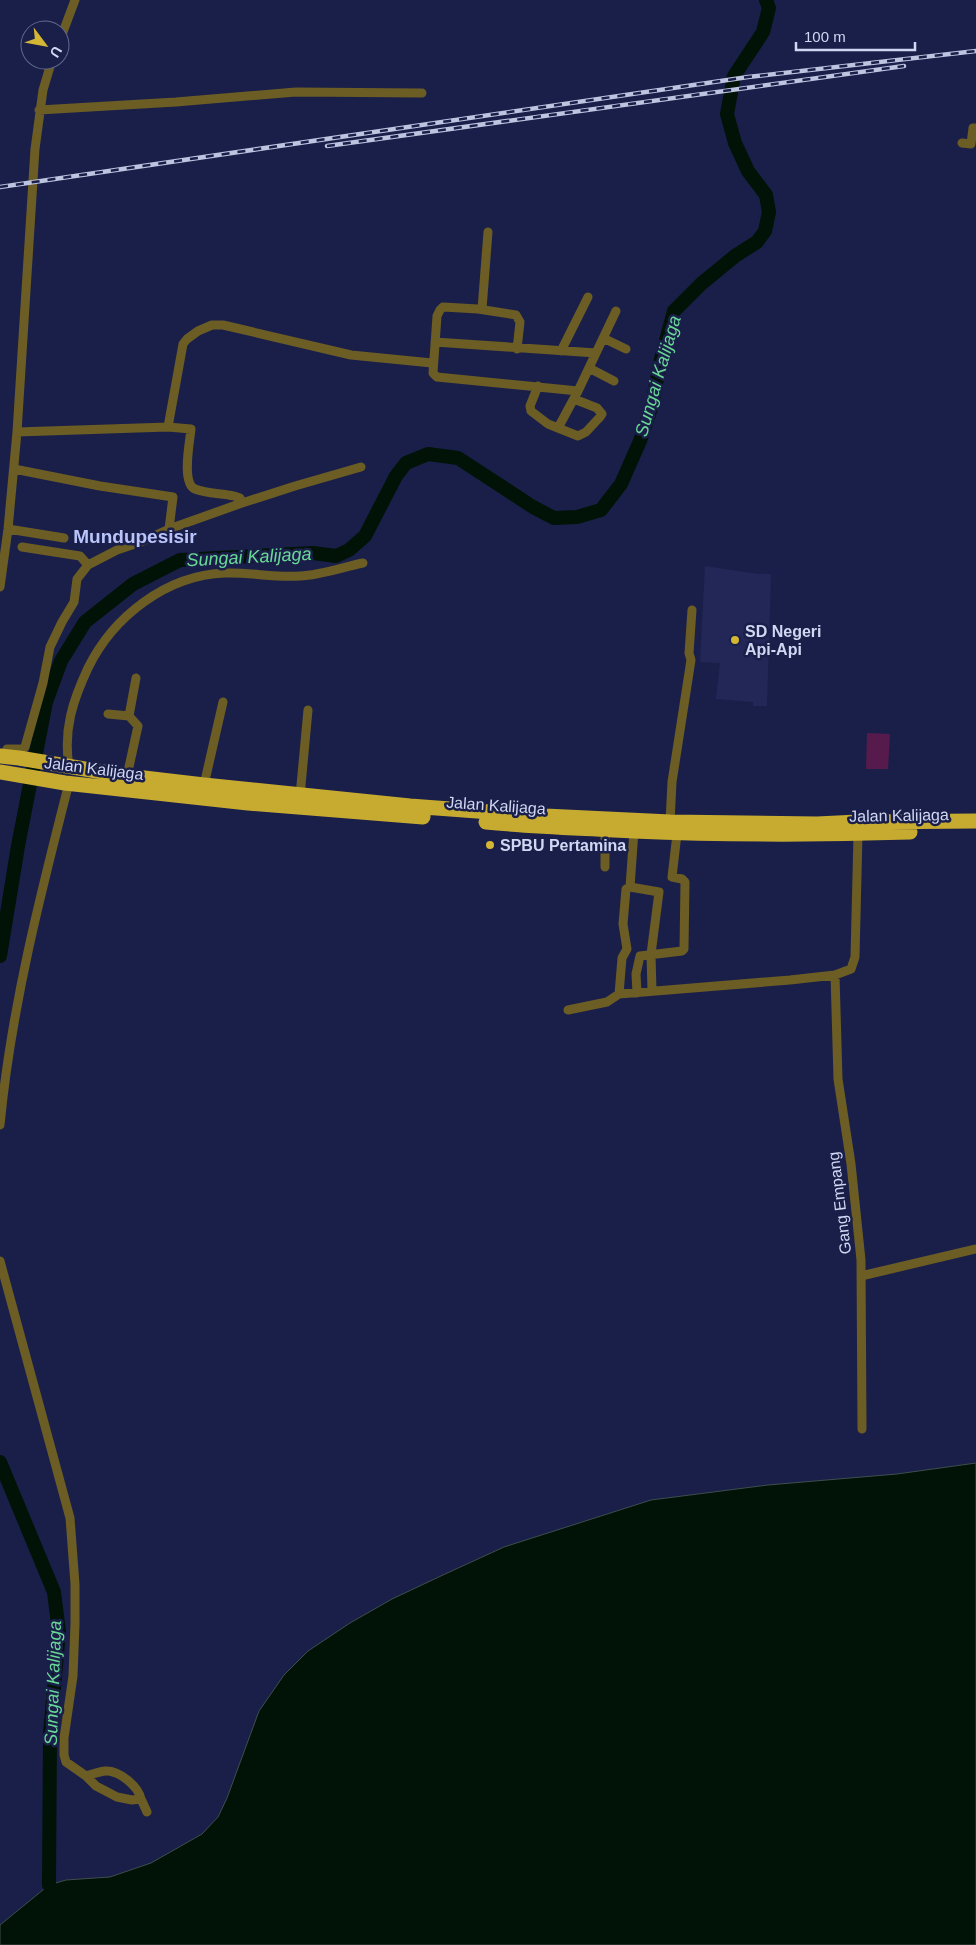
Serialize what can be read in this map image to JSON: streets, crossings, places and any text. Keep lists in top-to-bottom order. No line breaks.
{"streets":{"highway":["Jalan Kalijaga"],"street":["Gang Empang"]},"districts":["Mundupesisir"],"water":["Sungai Kalijaga"],"places":["SD Negeri Api-Api","SPBU Pertamina"],"scale_bar":"100 m","north":"bottom right"}
